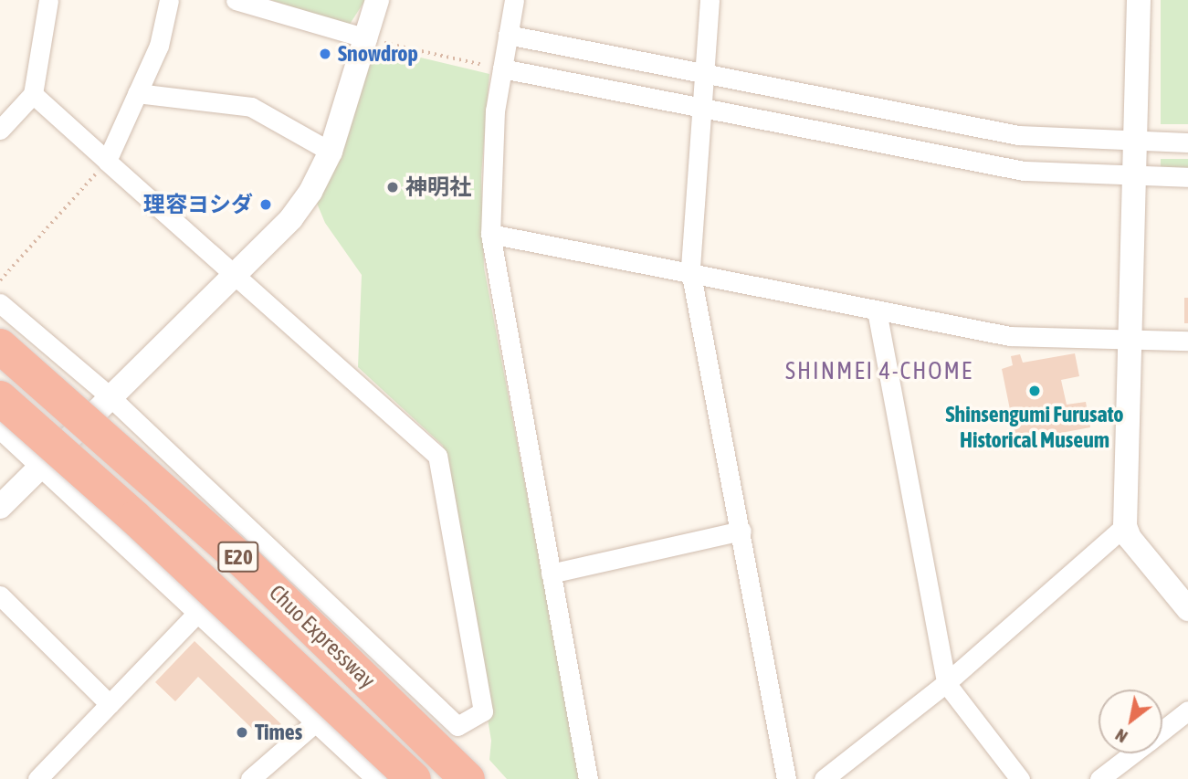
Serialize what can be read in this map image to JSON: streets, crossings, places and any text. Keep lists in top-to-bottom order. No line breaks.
{"streets":{"highway":["E20","Chuo Expressway"]},"districts":["SHINMEI 4-CHOME"],"places":["Snowdrop","神明社","理容ヨシダ","Shinsengumi Furusato Historical Museum","Times"],"north":"bottom left"}
